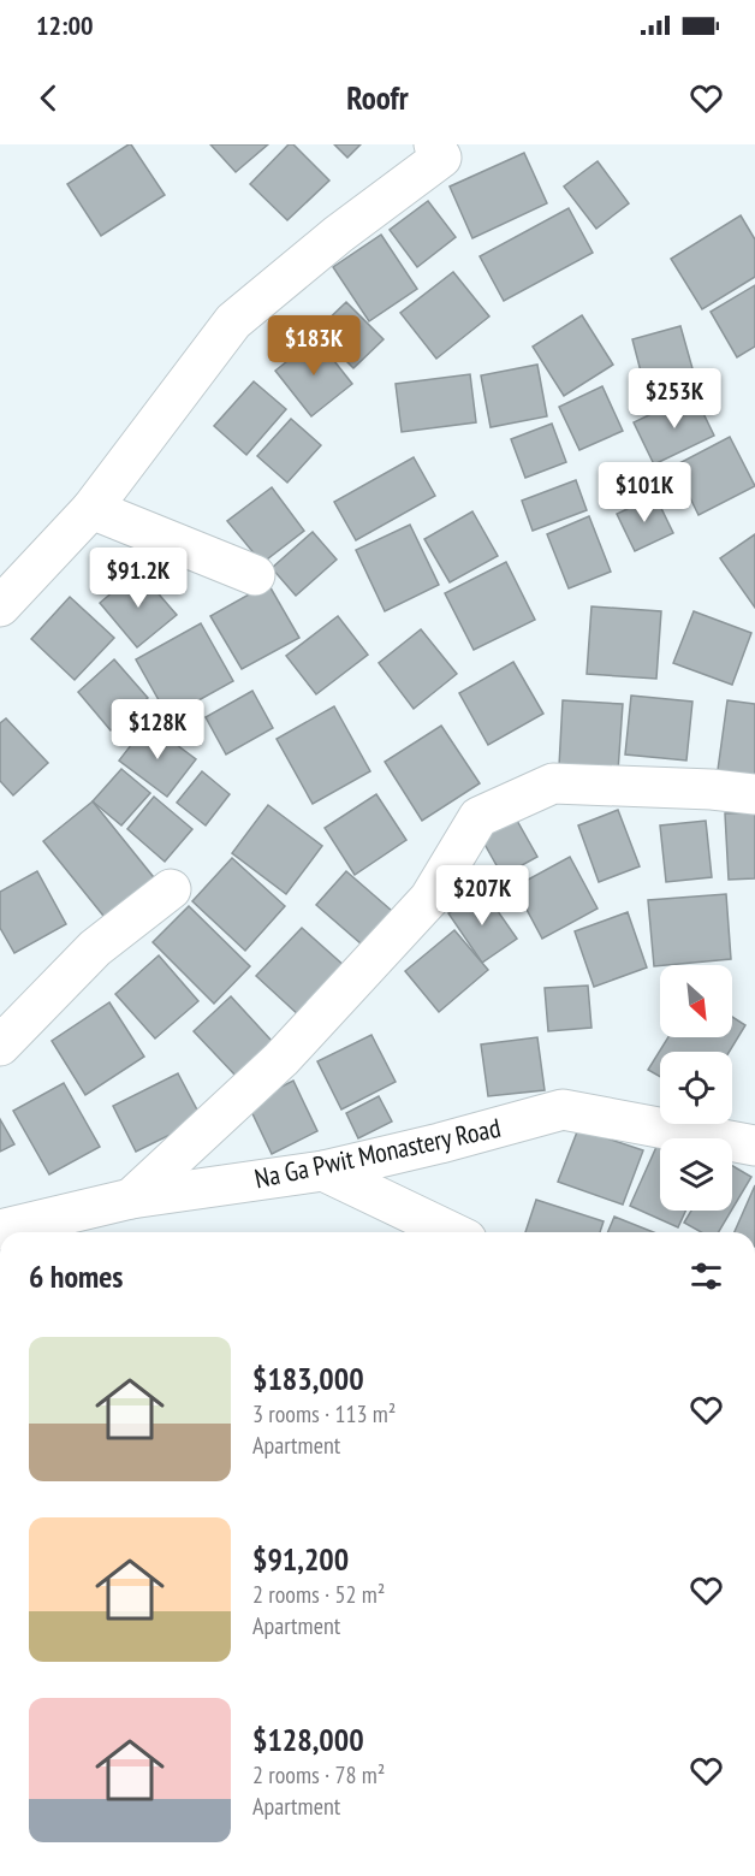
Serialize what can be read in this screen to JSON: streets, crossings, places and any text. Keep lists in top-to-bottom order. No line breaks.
{"streets":{"street":["Na Ga Pwit Monastery Road"]},"north":"bottom right","page":{"status":"12:00","header":"Roofr","price":["$183K","$253K","$101K","$91.2K","$128K","$207K"],"heading":"6 homes","list":[{"name":"$183,000","note":"3 rooms · 113 m² · Apartment"},{"name":"$91,200","note":"2 rooms · 52 m² · Apartment"},{"name":"$128,000","note":"2 rooms · 78 m² · Apartment"}]}}
